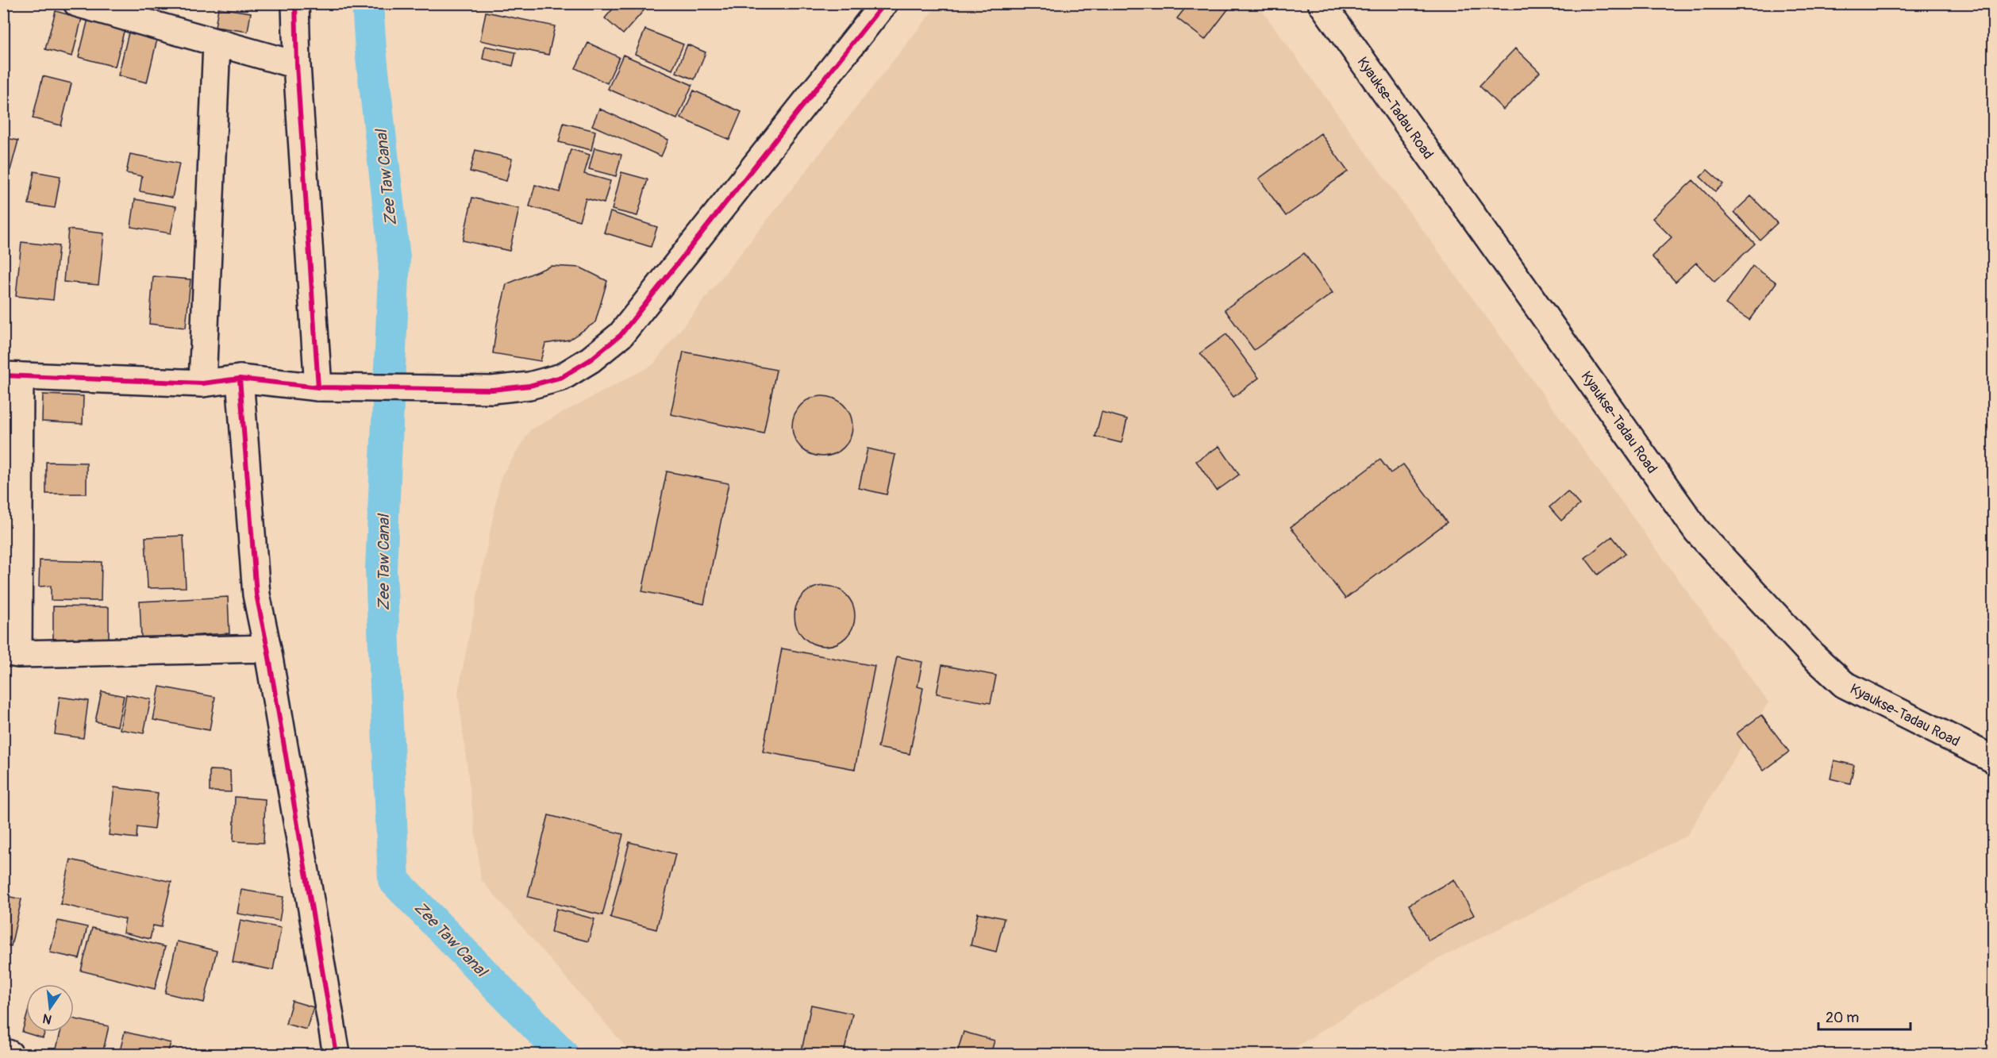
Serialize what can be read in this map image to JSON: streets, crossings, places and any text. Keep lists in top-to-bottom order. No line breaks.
{"streets":{"street":["Kyaukse-Tadau Road"]},"water":["Zee Taw Canal"],"scale_bar":"20 m","north":"bottom"}
